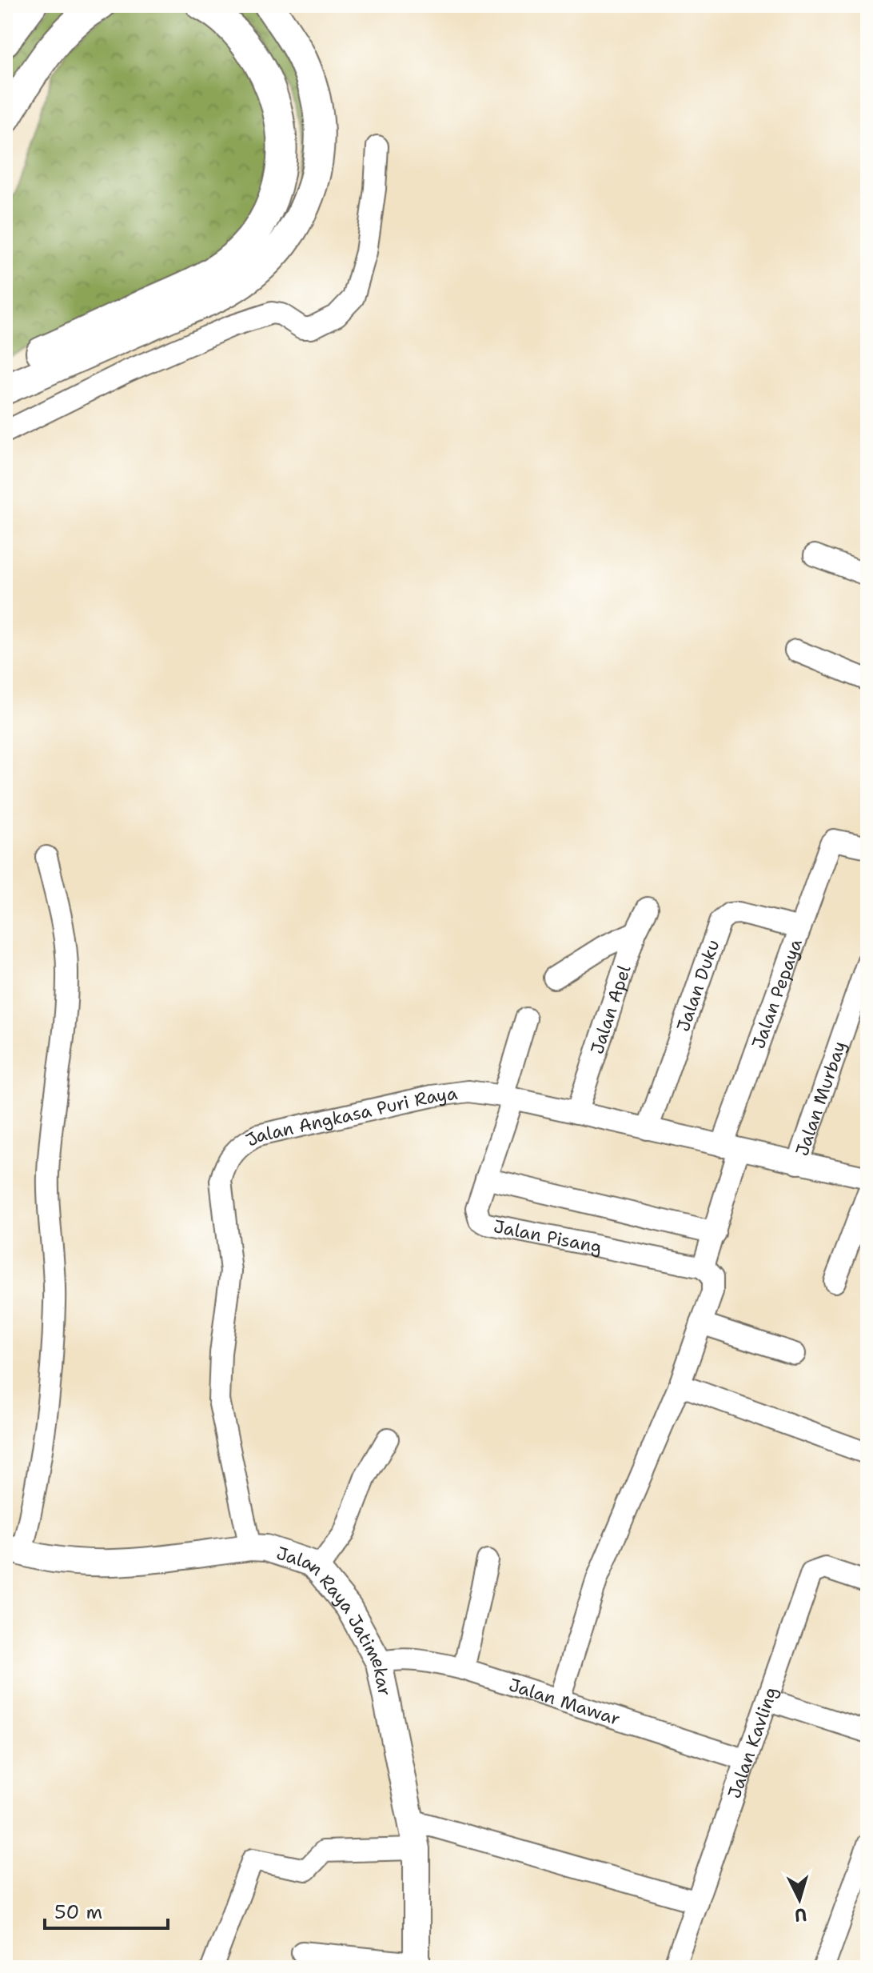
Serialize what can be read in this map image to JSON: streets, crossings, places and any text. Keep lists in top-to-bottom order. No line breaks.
{"streets":{"main road":["Jalan Raya Jatimekar"],"street":["Jalan Duku","Jalan Pepaya","Jalan Apel","Jalan Murbay","Jalan Angkasa Puri Raya","Jalan Pisang","Jalan Mawar","Jalan Kavling"]},"crossings":[["Jalan Duku","Jalan Pepaya"],["Jalan Duku","Jalan Angkasa Puri Raya"],["Jalan Pepaya","Jalan Angkasa Puri Raya"],["Jalan Pepaya","Jalan Pisang"],["Jalan Apel","Jalan Angkasa Puri Raya"],["Jalan Murbay","Jalan Angkasa Puri Raya"],["Jalan Angkasa Puri Raya","Jalan Pisang"],["Jalan Angkasa Puri Raya","Jalan Raya Jatimekar"],["Jalan Raya Jatimekar","Jalan Mawar"],["Jalan Mawar","Jalan Kavling"]],"scale_bar":"50 m","north":"bottom"}
